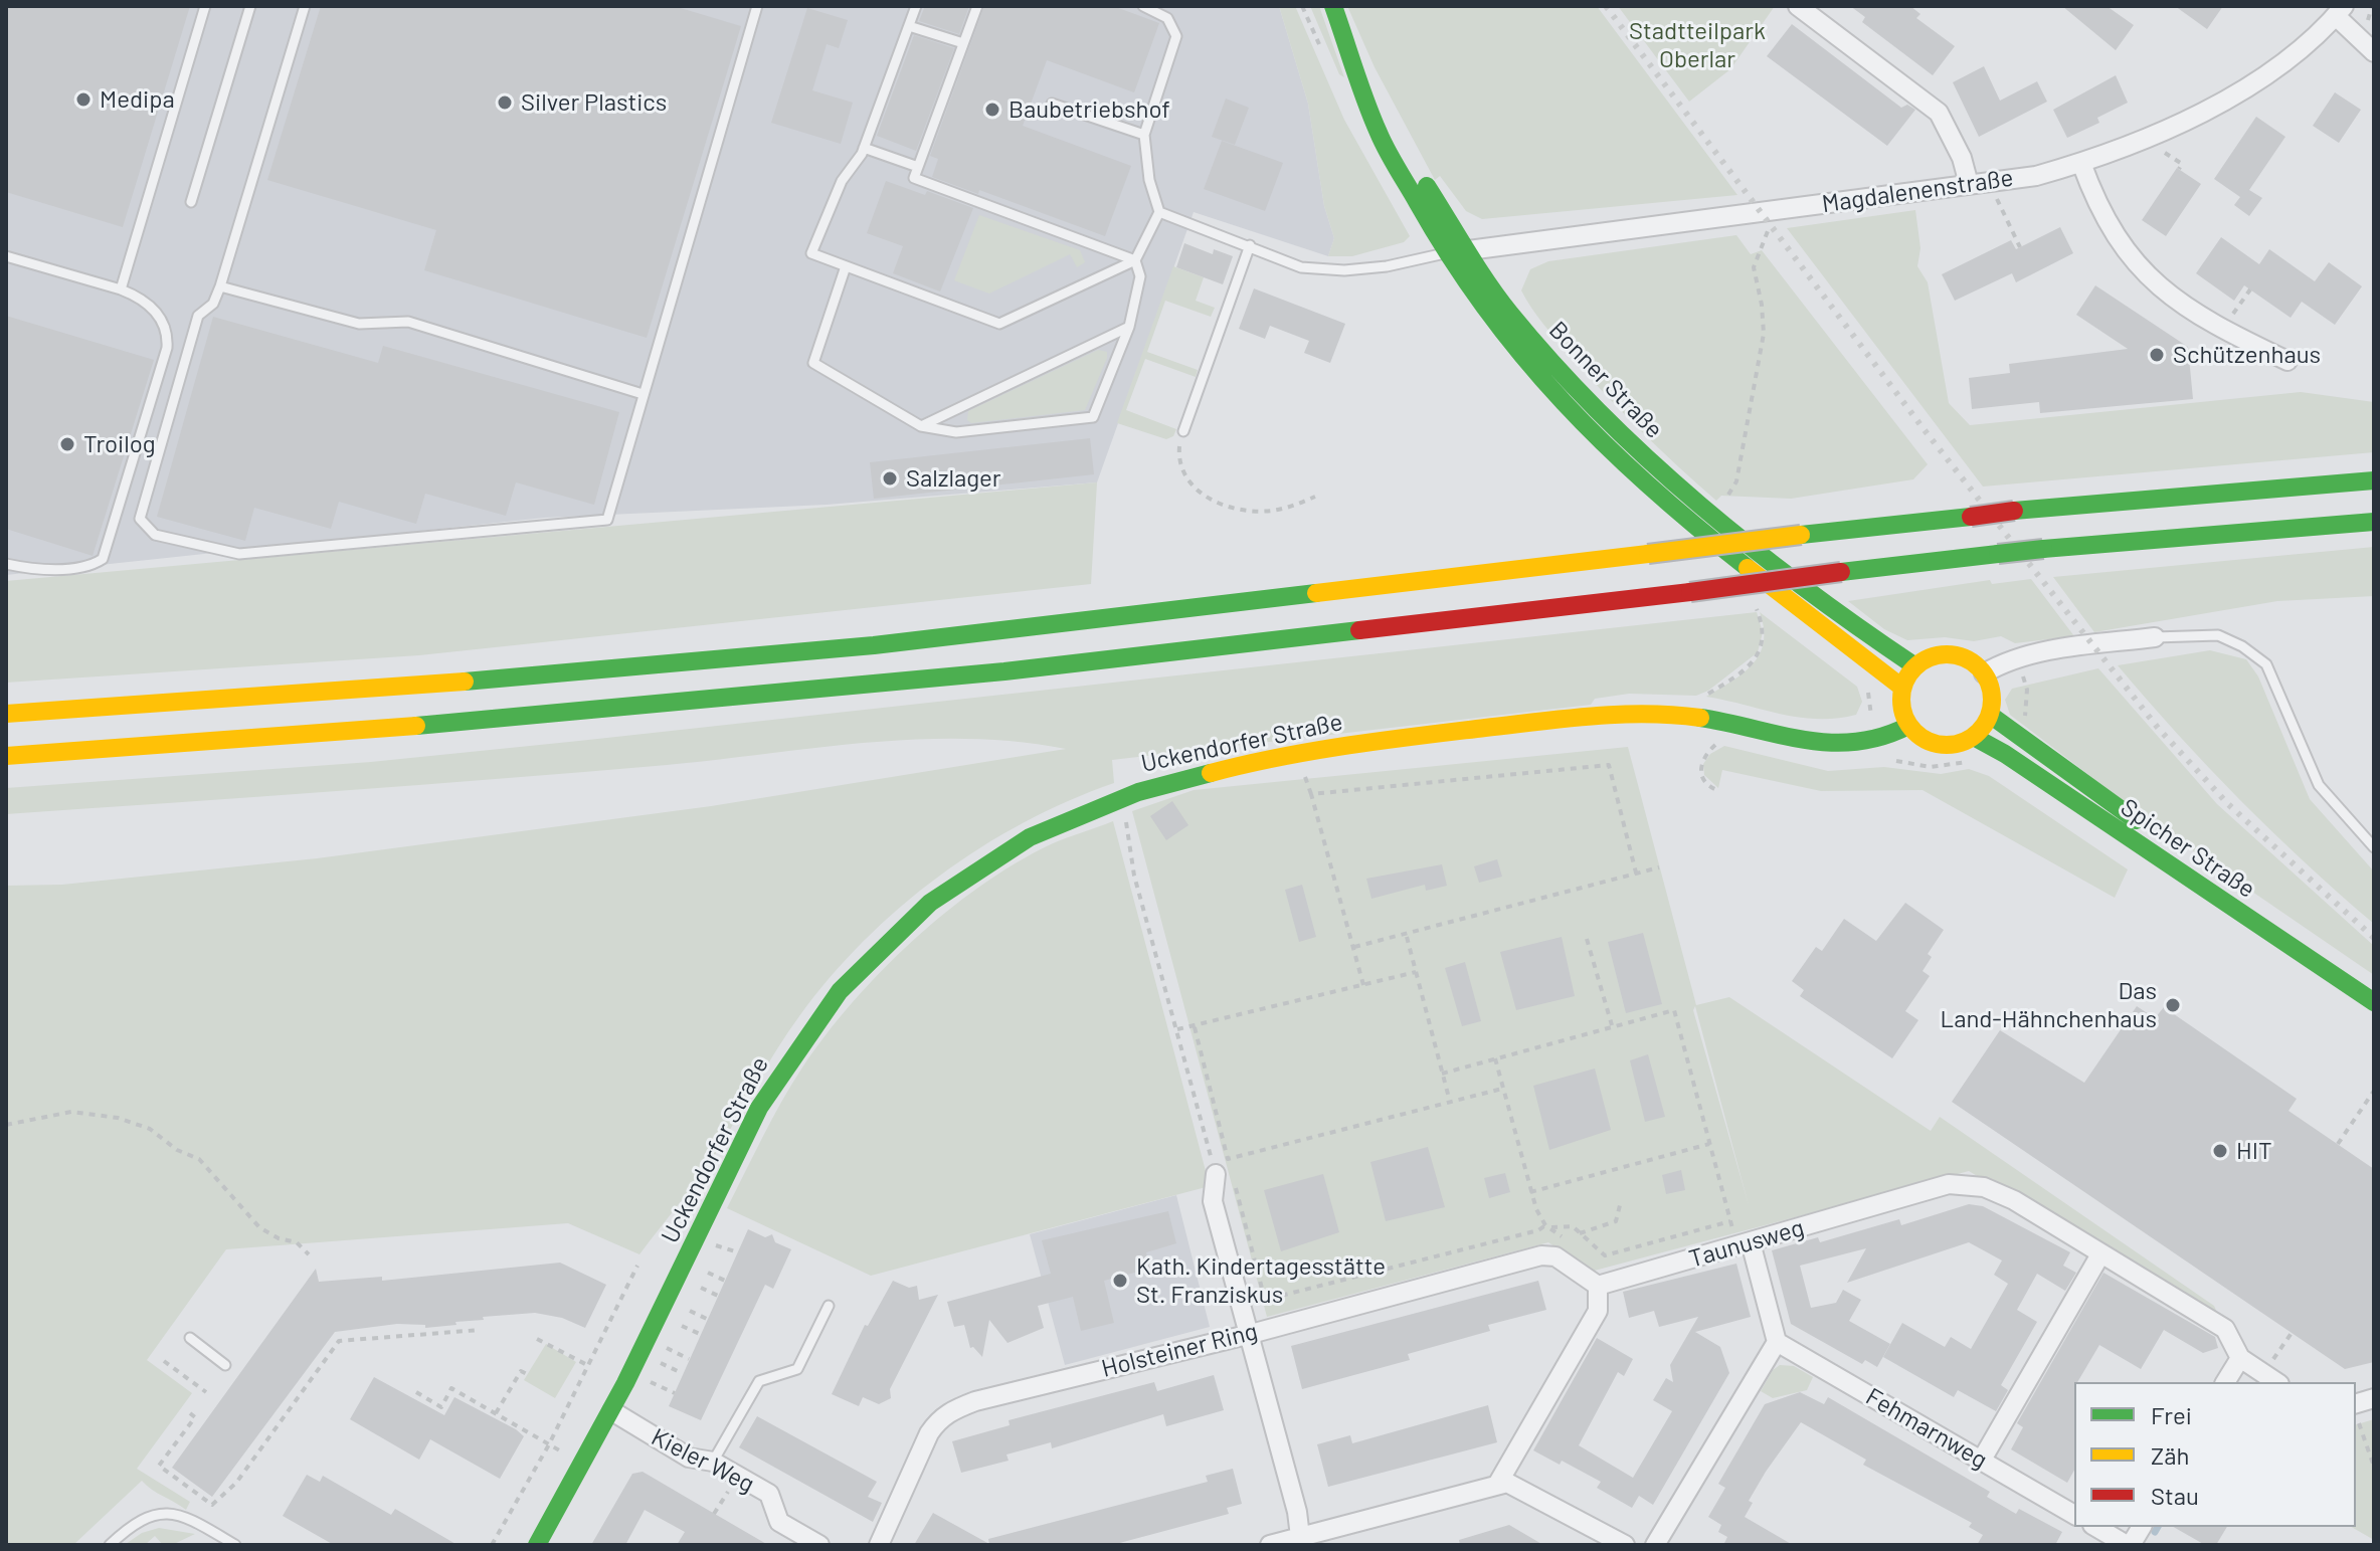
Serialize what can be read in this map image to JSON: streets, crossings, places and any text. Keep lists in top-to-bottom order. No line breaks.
{"streets":{"main road":["Bonner Straße","Uckendorfer Straße","Spicher Straße"],"street":["Magdalenenstraße","Taunusweg","Holsteiner Ring","Fehmarnweg","Kieler Weg"]},"crossings":[["Magdalenenstraße","Bonner Straße"],["Bonner Straße","Uckendorfer Straße"],["Bonner Straße","Spicher Straße"],["Uckendorfer Straße","Spicher Straße"],["Uckendorfer Straße","Kieler Weg"],["Taunusweg","Holsteiner Ring"]],"parks":["Stadtteilpark Oberlar"],"places":["Medipa","Silver Plastics","Baubetriebshof","Schützenhaus","Troilog","Salzlager","Das Land-Hähnchenhaus","HIT","Kath. Kindertagesstätte St. Franziskus"],"legend":["Frei","Zäh","Stau"]}
